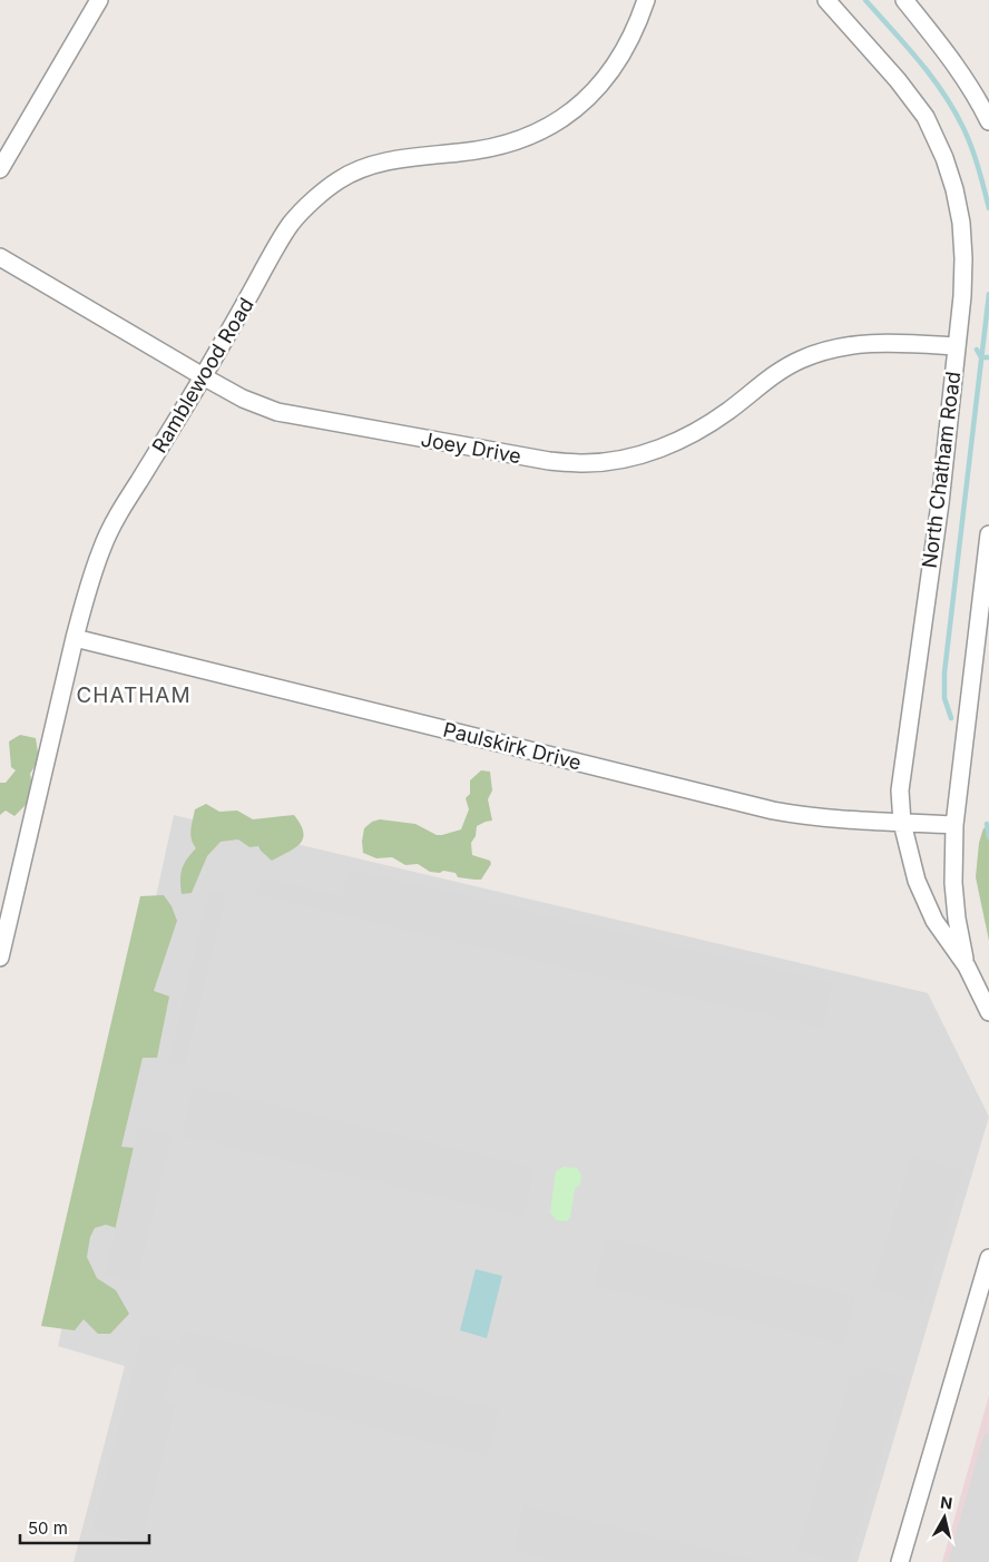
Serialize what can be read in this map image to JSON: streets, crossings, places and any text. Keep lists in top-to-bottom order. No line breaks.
{"streets":{"street":["Ramblewood Road","Joey Drive","North Chatham Road","Paulskirk Drive"]},"crossings":[["Ramblewood Road","Joey Drive"],["Ramblewood Road","Paulskirk Drive"],["Joey Drive","North Chatham Road"],["North Chatham Road","Paulskirk Drive"]],"districts":["CHATHAM"],"scale_bar":"50 m","north":"top"}
